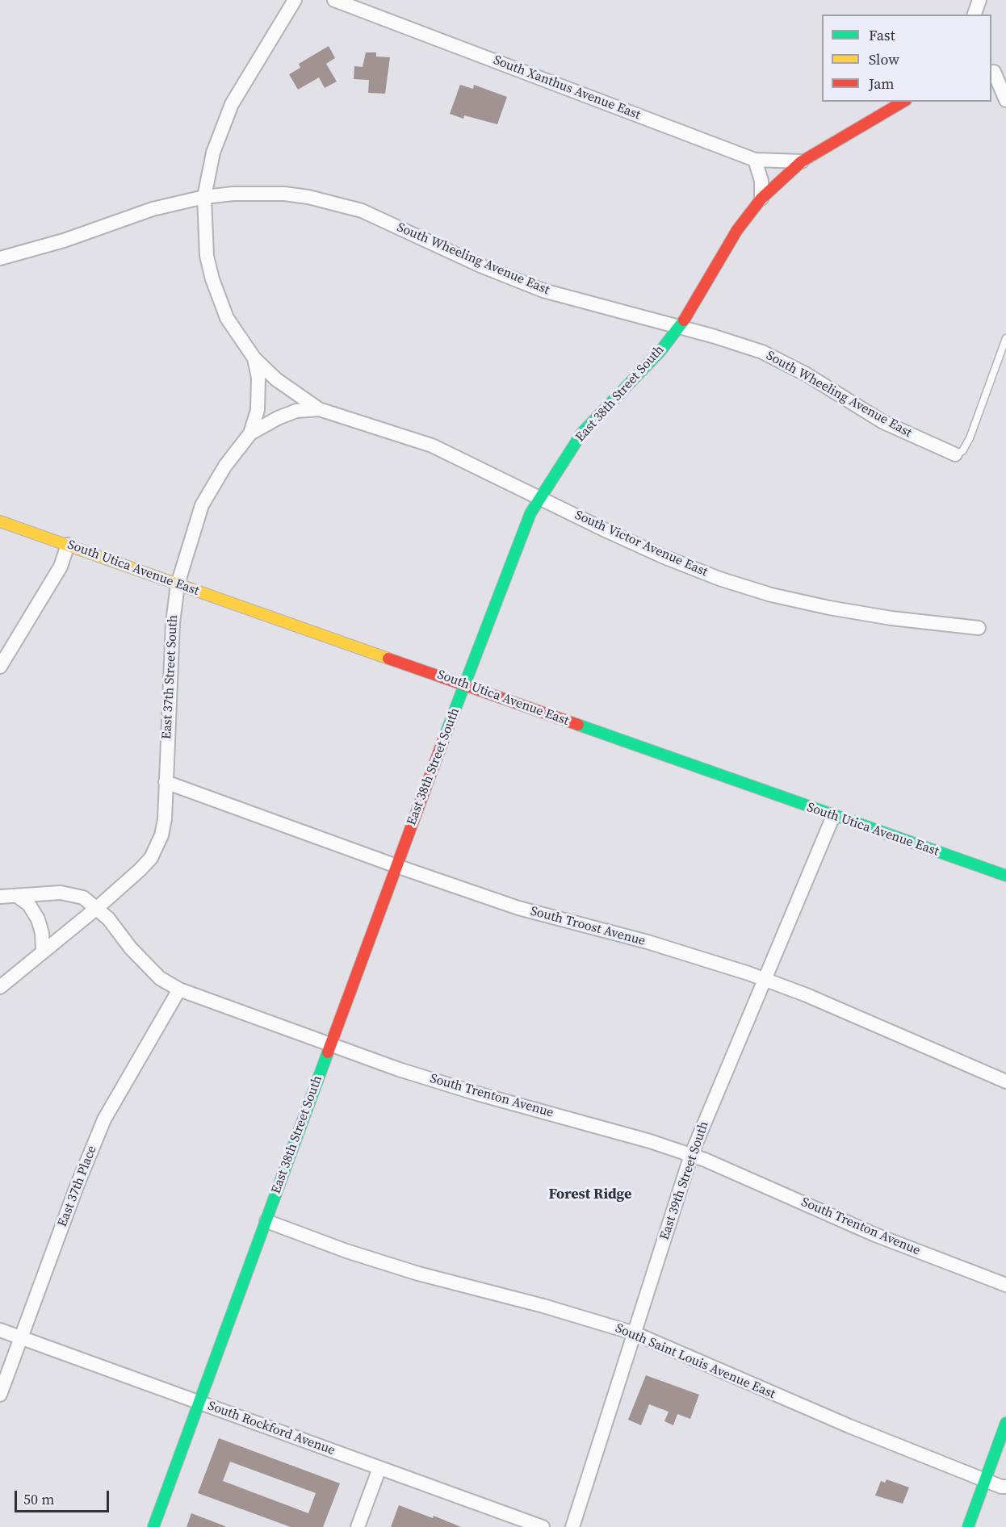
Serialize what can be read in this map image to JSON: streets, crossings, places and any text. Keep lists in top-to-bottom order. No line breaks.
{"streets":{"street":["South Xanthus Avenue East","South Wheeling Avenue East","East 38th Street South","South Victor Avenue East","South Utica Avenue East","East 37th Street South","South Troost Avenue","South Trenton Avenue","East 39th Street South","East 37th Place","South Saint Louis Avenue East","South Rockford Avenue"]},"crossings":[["South Xanthus Avenue East","East 38th Street South"],["South Wheeling Avenue East","East 38th Street South"],["South Wheeling Avenue East","East 37th Street South"],["East 38th Street South","South Victor Avenue East"],["East 38th Street South","South Utica Avenue East"],["East 38th Street South","South Troost Avenue"],["East 38th Street South","South Trenton Avenue"],["East 38th Street South","South Saint Louis Avenue East"],["East 38th Street South","South Rockford Avenue"],["South Victor Avenue East","East 37th Street South"],["South Utica Avenue East","East 37th Street South"],["South Utica Avenue East","East 39th Street South"],["East 37th Street South","South Troost Avenue"],["East 37th Street South","South Trenton Avenue"],["South Troost Avenue","East 39th Street South"],["South Trenton Avenue","East 39th Street South"],["South Trenton Avenue","East 37th Place"],["East 39th Street South","South Saint Louis Avenue East"],["East 37th Place","South Rockford Avenue"]],"districts":["Forest Ridge"],"legend":["Fast","Slow","Jam"],"scale_bar":"50 m"}
